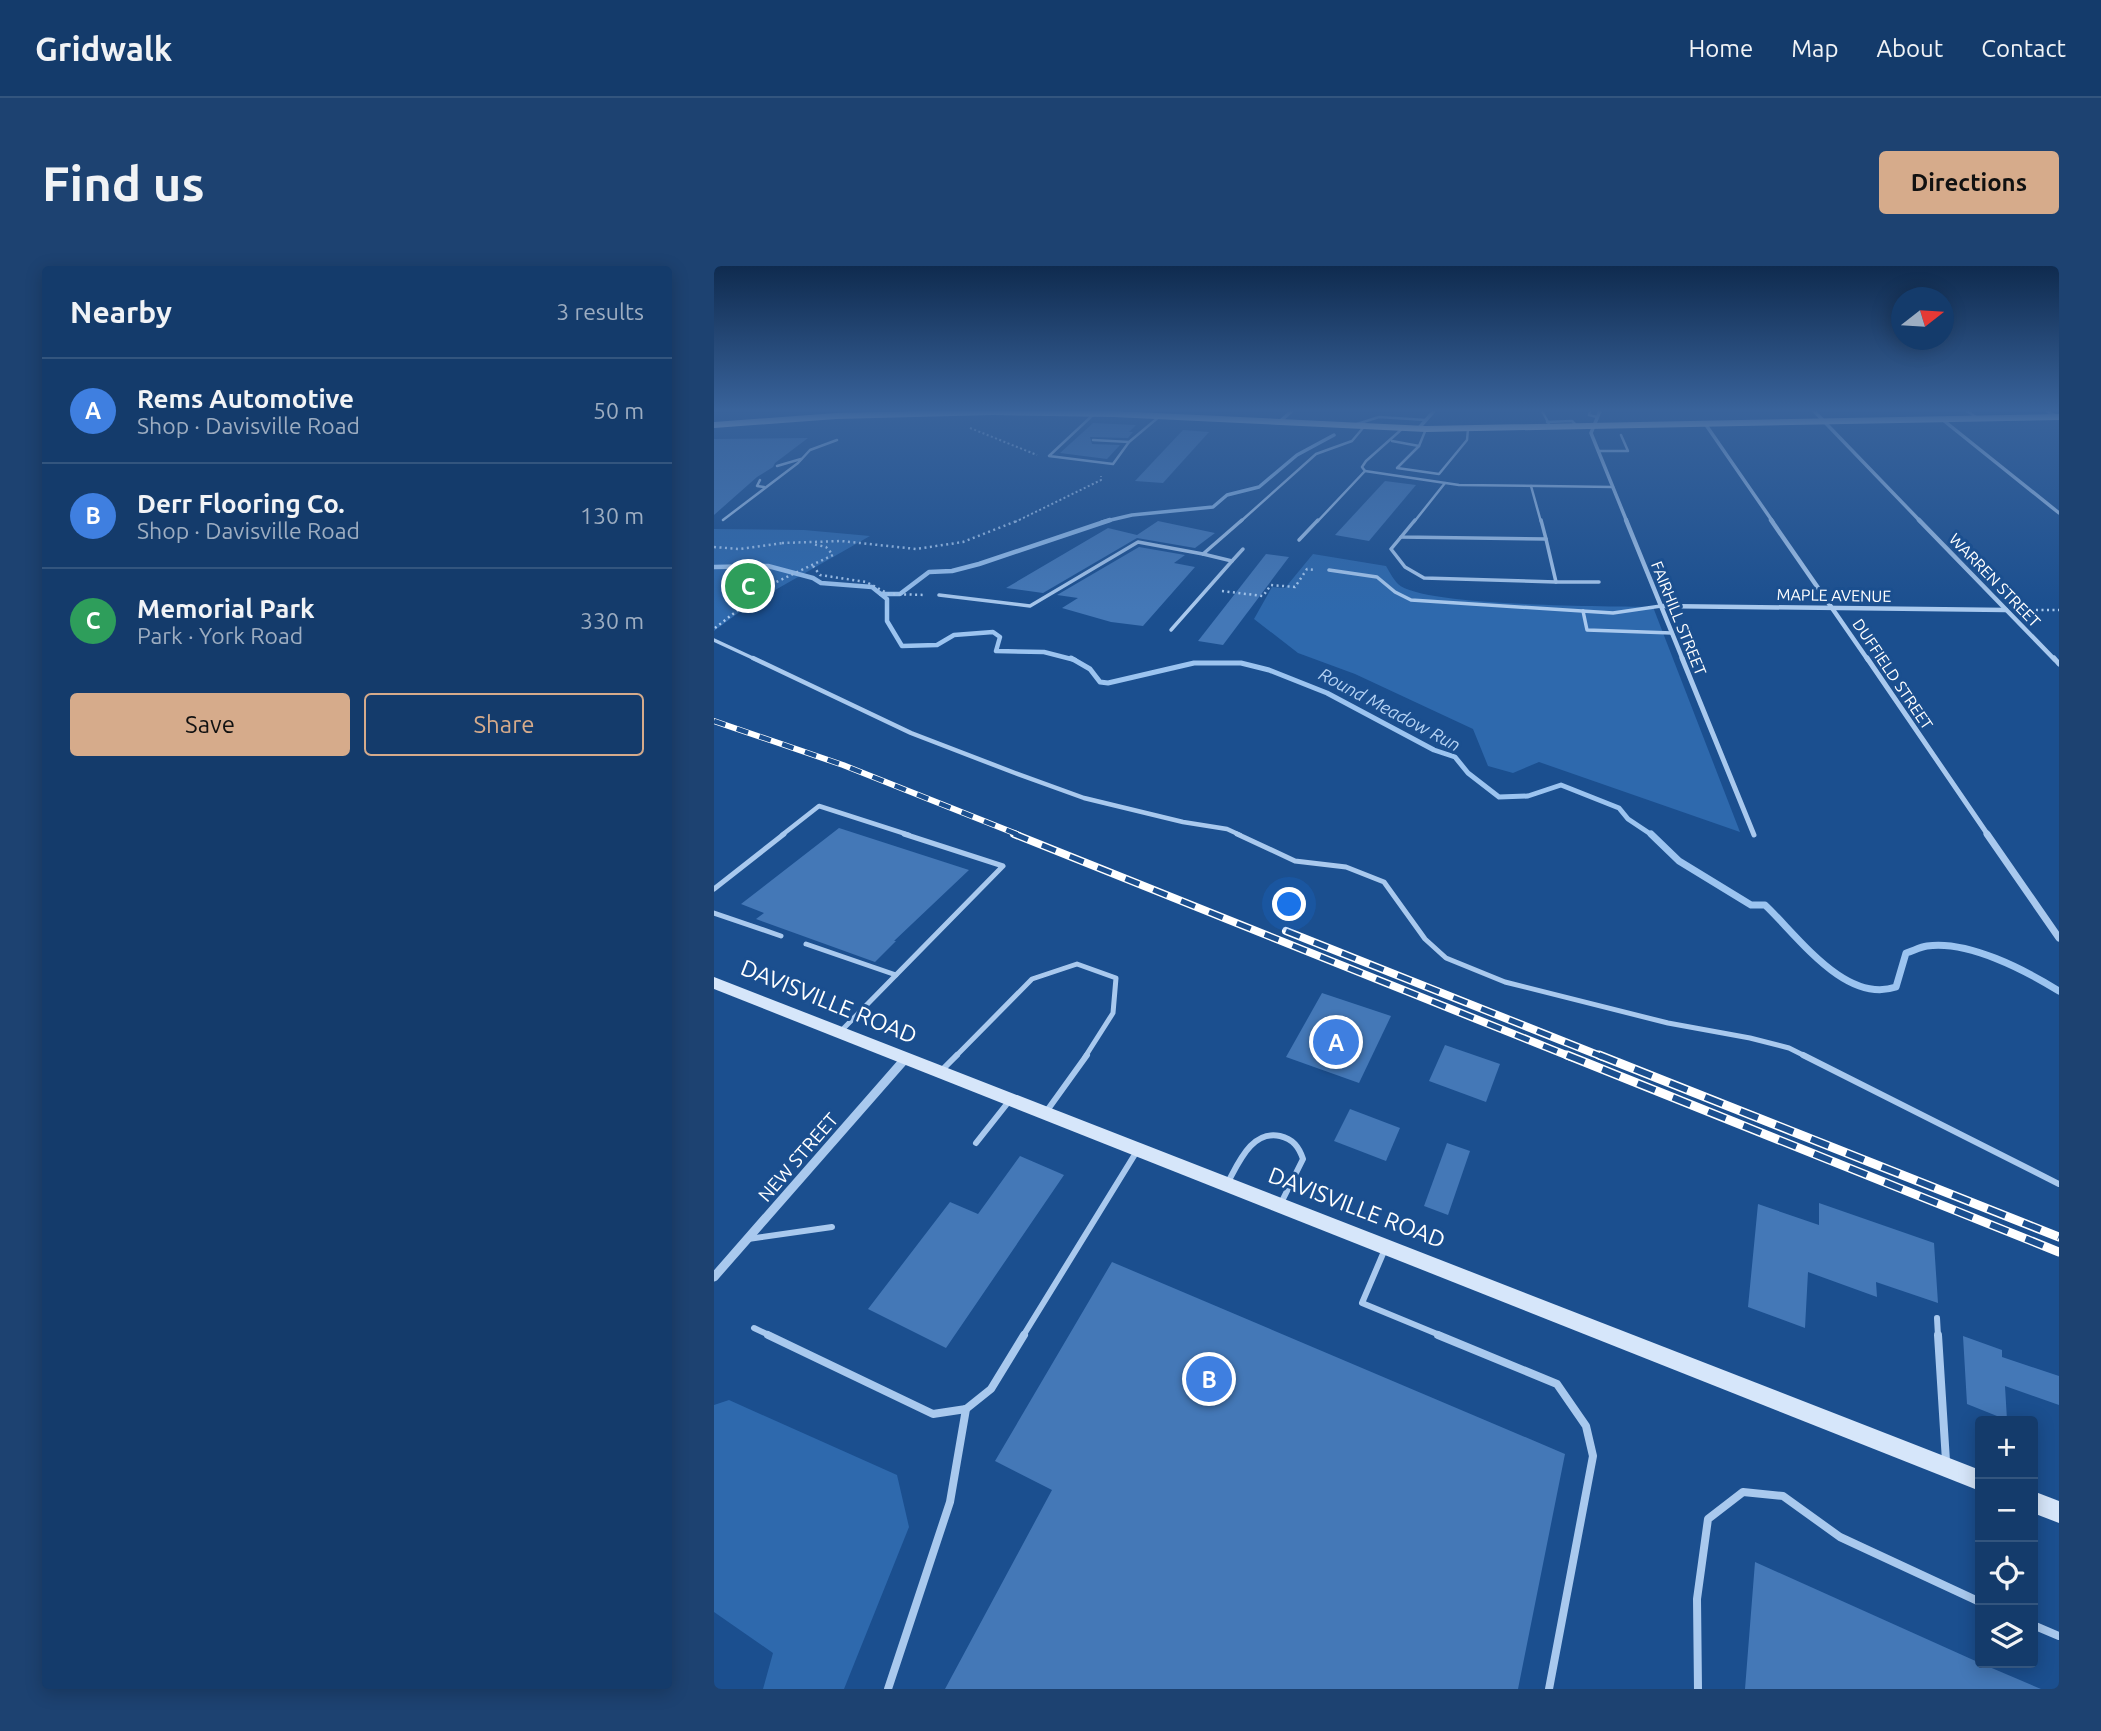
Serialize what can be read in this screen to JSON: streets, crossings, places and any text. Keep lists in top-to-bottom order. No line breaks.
{"streets":{"street":["WARREN STREET","MAPLE AVENUE","FAIRHILL STREET","DUFFIELD STREET","DAVISVILLE ROAD","NEW STREET"]},"crossings":[["WARREN STREET","MAPLE AVENUE"],["MAPLE AVENUE","FAIRHILL STREET"],["MAPLE AVENUE","DUFFIELD STREET"],["DAVISVILLE ROAD","NEW STREET"]],"water":["Round Meadow Run"],"north":"right","page":{"header":"Gridwalk","nav":["Home","Map","About","Contact"],"buttons":["Directions",["Save","Share"]],"title":"Find us","heading":["Nearby","3 results"],"list":[{"mark":"A","name":"Rems Automotive","note":"Shop · Davisville Road","value":"50 m"},{"mark":"B","name":"Derr Flooring Co.","note":"Shop · Davisville Road","value":"130 m"},{"mark":"C","name":"Memorial Park","note":"Park · York Road","value":"330 m"}],"pins":["C","A","B"],"map_buttons":["+","−"]}}
